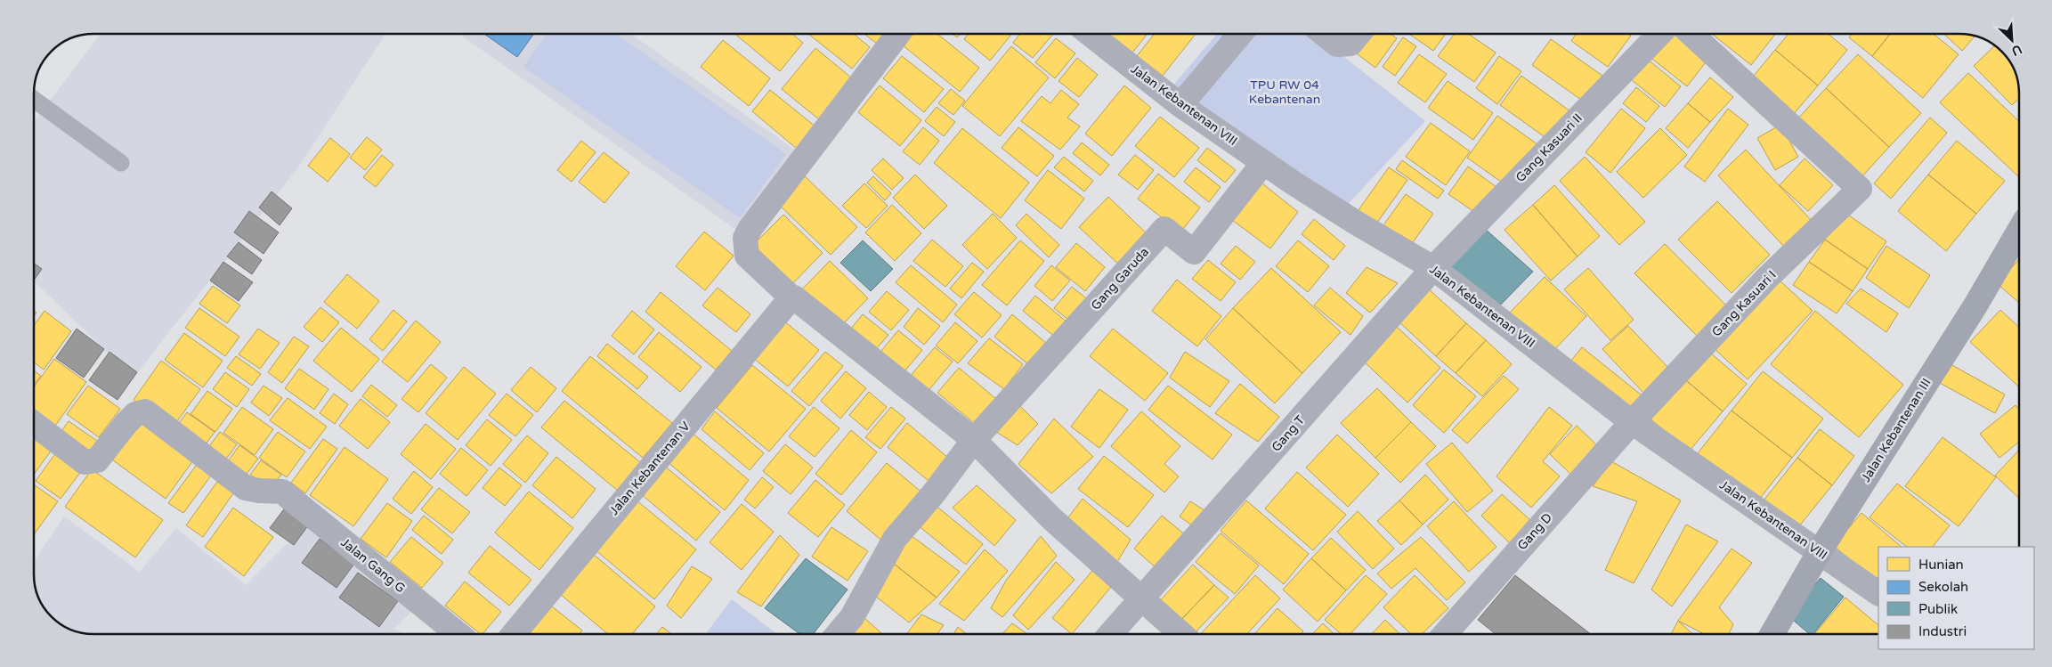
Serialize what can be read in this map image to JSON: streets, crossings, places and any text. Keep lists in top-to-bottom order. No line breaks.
{"streets":{"street":["Jalan Kebantenan VIII","Gang Kasuari II","Gang Garuda","Gang Kasuari I","Jalan Kebantenan III","Gang T","Jalan Kebantenan V","Gang D","Jalan Gang G"]},"crossings":[["Jalan Kebantenan VIII","Gang Kasuari II"],["Jalan Kebantenan VIII","Gang Garuda"],["Jalan Kebantenan VIII","Gang Kasuari I"],["Jalan Kebantenan VIII","Jalan Kebantenan III"],["Jalan Kebantenan VIII","Gang T"],["Jalan Kebantenan VIII","Gang D"],["Gang Kasuari II","Gang T"],["Gang Kasuari I","Gang D"]],"parks":["TPU RW 04 Kebantenan"],"legend":["Hunian","Sekolah","Publik","Industri"],"north":"bottom right"}
